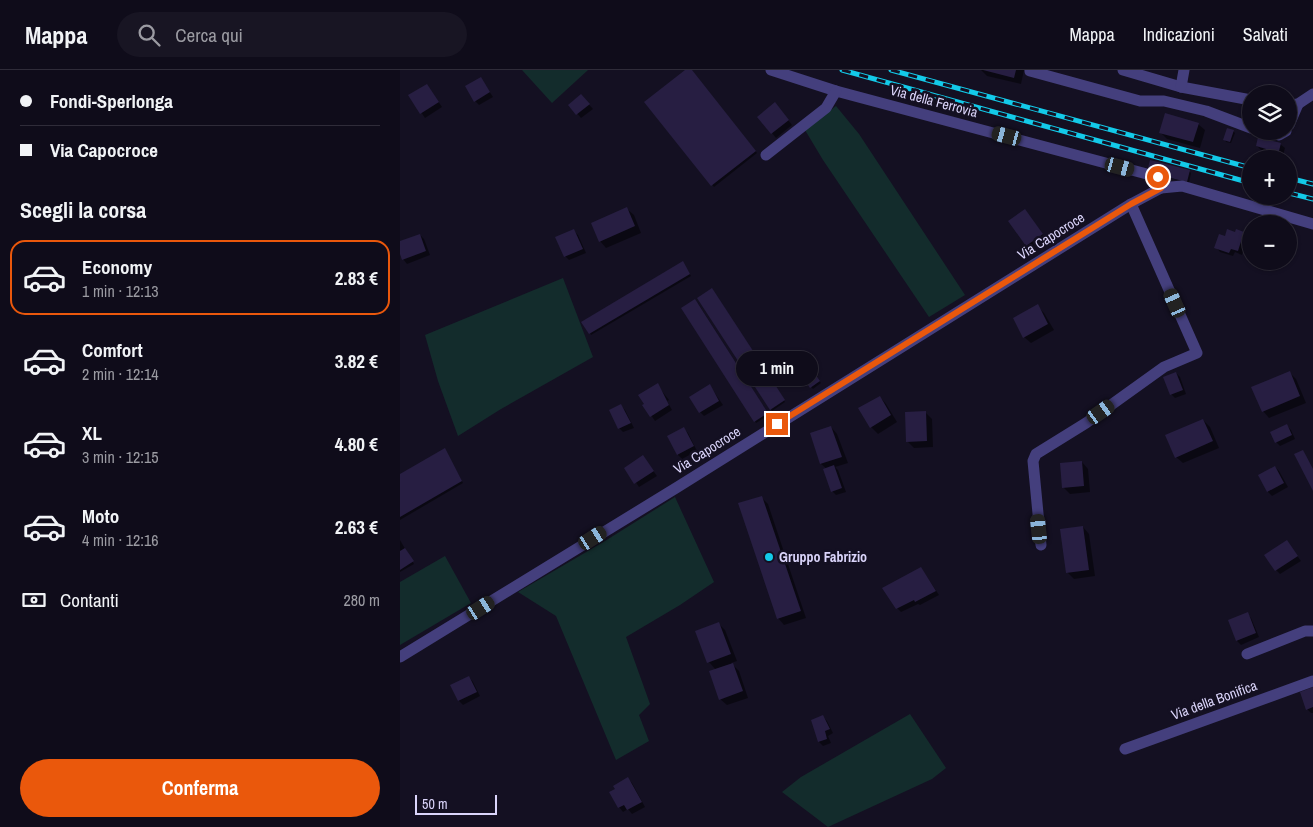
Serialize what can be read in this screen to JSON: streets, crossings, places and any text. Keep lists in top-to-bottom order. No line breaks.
{"streets":{"street":["Via della Ferrovia","Via Capocroce","Via della Bonifica"]},"crossings":[["Via della Ferrovia","Via Capocroce"]],"places":["Gruppo Fabrizio"],"scale_bar":"50 m","page":{"header":"Mappa","search":"Cerca qui","nav":["Mappa","Indicazioni","Salvati"],"banner":["Fondi-Sperlonga","Via Capocroce"],"map_buttons":["+","−"],"heading":"Scegli la corsa","list":[{"name":"Economy","note":"1 min · 12:13","value":"2.83 €"},{"name":"Comfort","note":"2 min · 12:14","value":"3.82 €"},{"name":"XL","note":"3 min · 12:15","value":"4.80 €"},{"name":"Moto","note":"4 min · 12:16","value":"2.63 €"}],"bubble":"1 min","pay":["Contanti","280 m"],"buttons":"Conferma","scale":"50 m"}}
